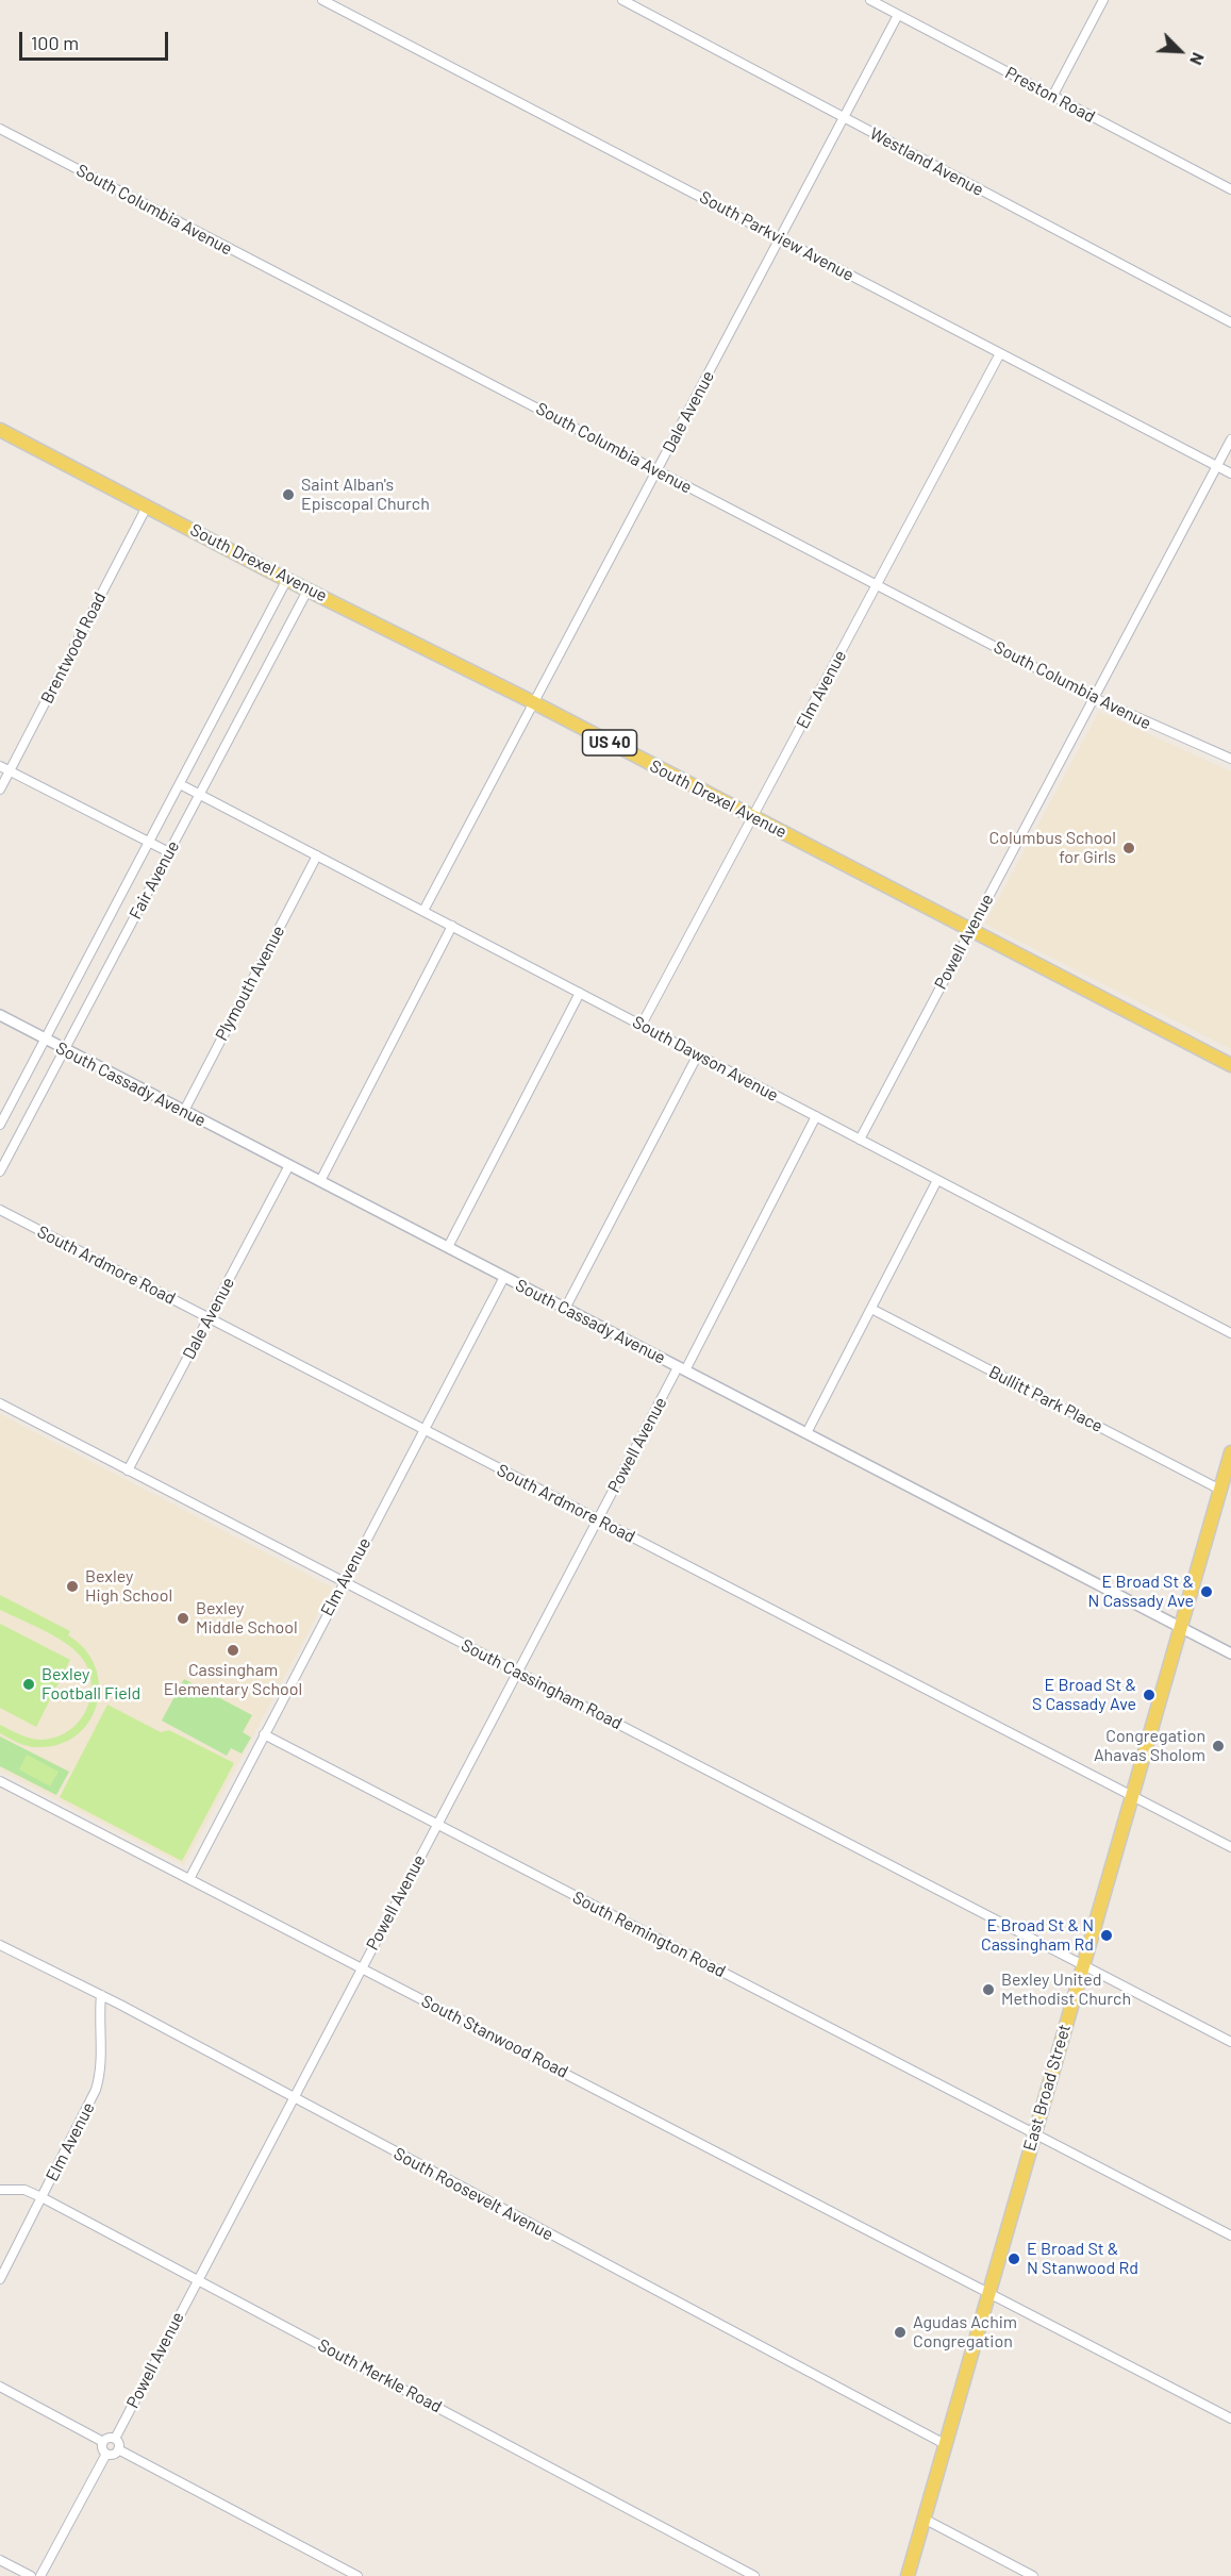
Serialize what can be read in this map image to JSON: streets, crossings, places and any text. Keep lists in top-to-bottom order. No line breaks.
{"streets":{"main road":["South Drexel Avenue","US 40","East Broad Street"],"street":["Preston Road","Westland Avenue","South Columbia Avenue","South Parkview Avenue","Dale Avenue","Brentwood Road","Elm Avenue","Fair Avenue","Powell Avenue","Plymouth Avenue","South Dawson Avenue","South Cassady Avenue","South Ardmore Road","Bullitt Park Place","South Cassingham Road","South Remington Road","South Stanwood Road","South Roosevelt Avenue","South Merkle Road"]},"crossings":[["Preston Road","Dale Avenue"],["Westland Avenue","Dale Avenue"],["South Columbia Avenue","Dale Avenue"],["South Columbia Avenue","Elm Avenue"],["South Columbia Avenue","Powell Avenue"],["South Parkview Avenue","Dale Avenue"],["South Parkview Avenue","Elm Avenue"],["South Parkview Avenue","Powell Avenue"],["Dale Avenue","South Drexel Avenue"],["Dale Avenue","South Dawson Avenue"],["Dale Avenue","South Cassady Avenue"],["Dale Avenue","South Ardmore Road"],["Dale Avenue","South Cassingham Road"],["South Drexel Avenue","Brentwood Road"],["South Drexel Avenue","Elm Avenue"],["South Drexel Avenue","Fair Avenue"],["South Drexel Avenue","Powell Avenue"],["Elm Avenue","South Dawson Avenue"],["Elm Avenue","South Cassady Avenue"],["Elm Avenue","South Ardmore Road"],["Elm Avenue","South Cassingham Road"],["Elm Avenue","South Remington Road"],["Elm Avenue","South Stanwood Road"],["Elm Avenue","South Roosevelt Avenue"],["Elm Avenue","South Merkle Road"],["Fair Avenue","South Dawson Avenue"],["Fair Avenue","South Cassady Avenue"],["Powell Avenue","South Dawson Avenue"],["Powell Avenue","South Cassady Avenue"],["Powell Avenue","South Ardmore Road"],["Powell Avenue","South Cassingham Road"],["Powell Avenue","South Remington Road"],["Powell Avenue","South Stanwood Road"],["Powell Avenue","South Roosevelt Avenue"],["Powell Avenue","South Merkle Road"],["Plymouth Avenue","South Dawson Avenue"],["Plymouth Avenue","South Cassady Avenue"],["South Cassady Avenue","East Broad Street"],["South Ardmore Road","East Broad Street"],["Bullitt Park Place","East Broad Street"],["South Cassingham Road","East Broad Street"],["South Remington Road","East Broad Street"],["South Stanwood Road","East Broad Street"],["East Broad Street","South Roosevelt Avenue"]],"places":["Saint Alban's Episcopal Church","Columbus School for Girls","Bexley High School","E Broad St & N Cassady Ave","Bexley Middle School","Cassingham Elementary School","Bexley Football Field","E Broad St & S Cassady Ave","Congregation Ahavas Sholom","E Broad St & N Cassingham Rd","Bexley United Methodist Church","E Broad St & N Stanwood Rd","Agudas Achim Congregation"],"scale_bar":"100 m","north":"bottom right"}
